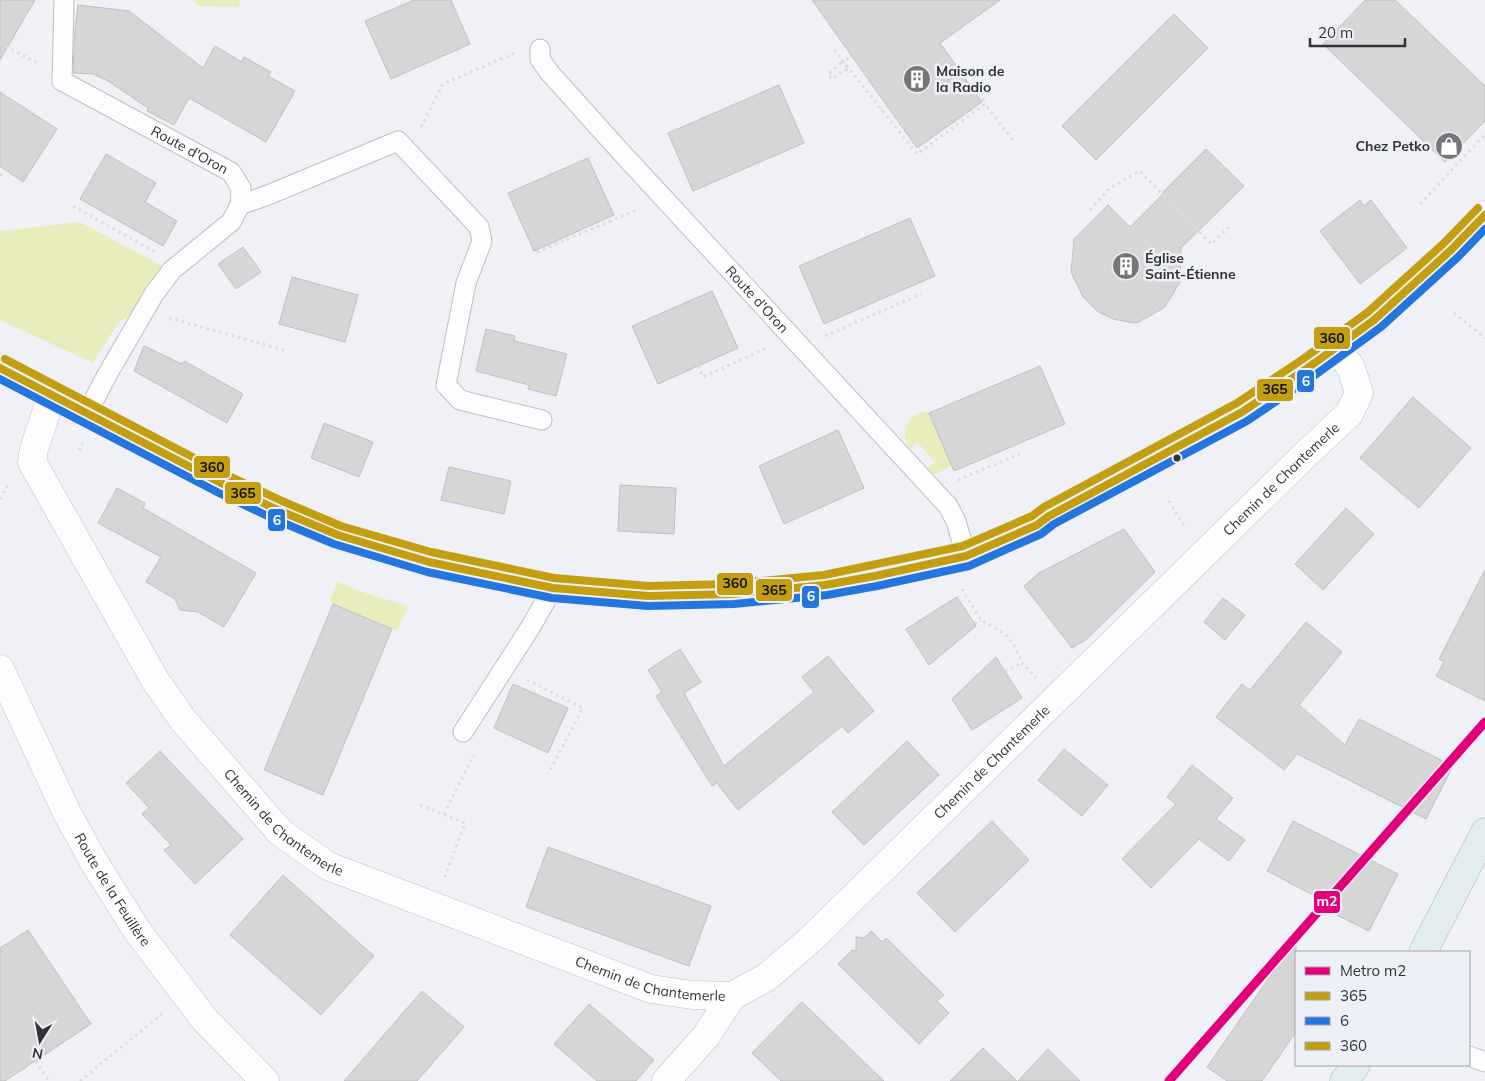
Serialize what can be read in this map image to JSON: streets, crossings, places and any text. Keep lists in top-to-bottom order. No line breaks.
{"streets":{"street":["Chemin de Chantemerle","Route de la Feuillère"],"lane":["Route d'Oron"]},"places":{"building":["Maison de la Radio","Église Saint-Étienne"],"shop":["Chez Petko"]},"lines":["transit line 360","transit line 365","transit line 6","metro line m2"],"legend":["Metro m2","365","6","360"],"scale_bar":"20 m","north":"bottom"}
